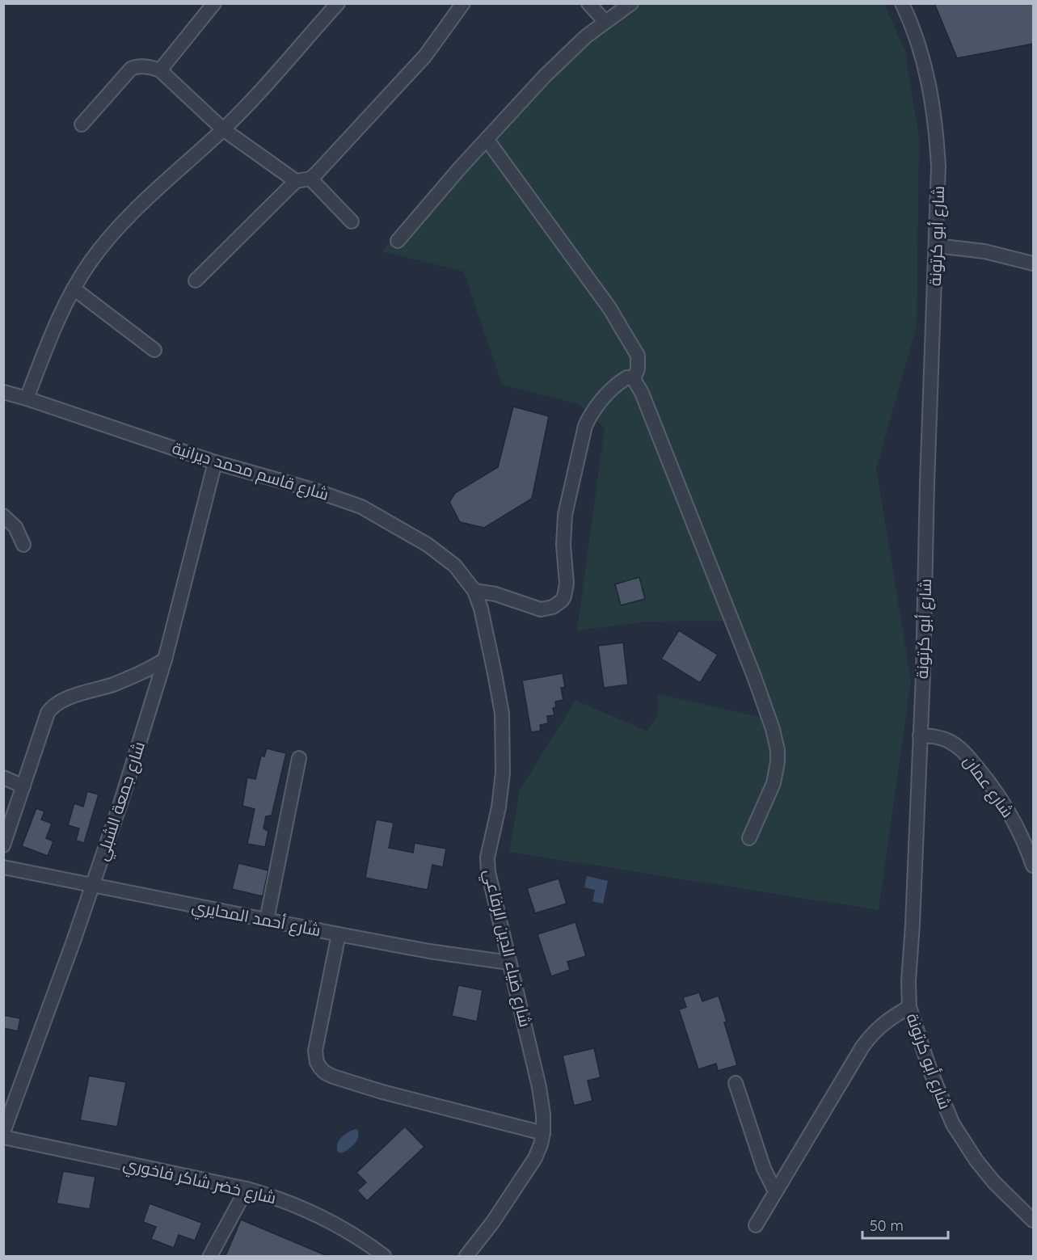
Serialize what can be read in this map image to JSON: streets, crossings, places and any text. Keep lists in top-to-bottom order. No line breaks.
{"streets":{"street":["شارع أبو كرتونة","شارع قاسم محمد ديرانية","شارع عمان","شارع جمعة الشبلي","شارع أحمد المحايري","شارع ضياء الدين الرفاعي","شارع خضر شاكر فاخوري"]},"crossings":[["شارع أبو كرتونة","شارع عمان"],["شارع قاسم محمد ديرانية","شارع جمعة الشبلي"],["شارع قاسم محمد ديرانية","شارع ضياء الدين الرفاعي"],["شارع جمعة الشبلي","شارع أحمد المحايري"],["شارع أحمد المحايري","شارع ضياء الدين الرفاعي"]],"scale_bar":"50 m"}
